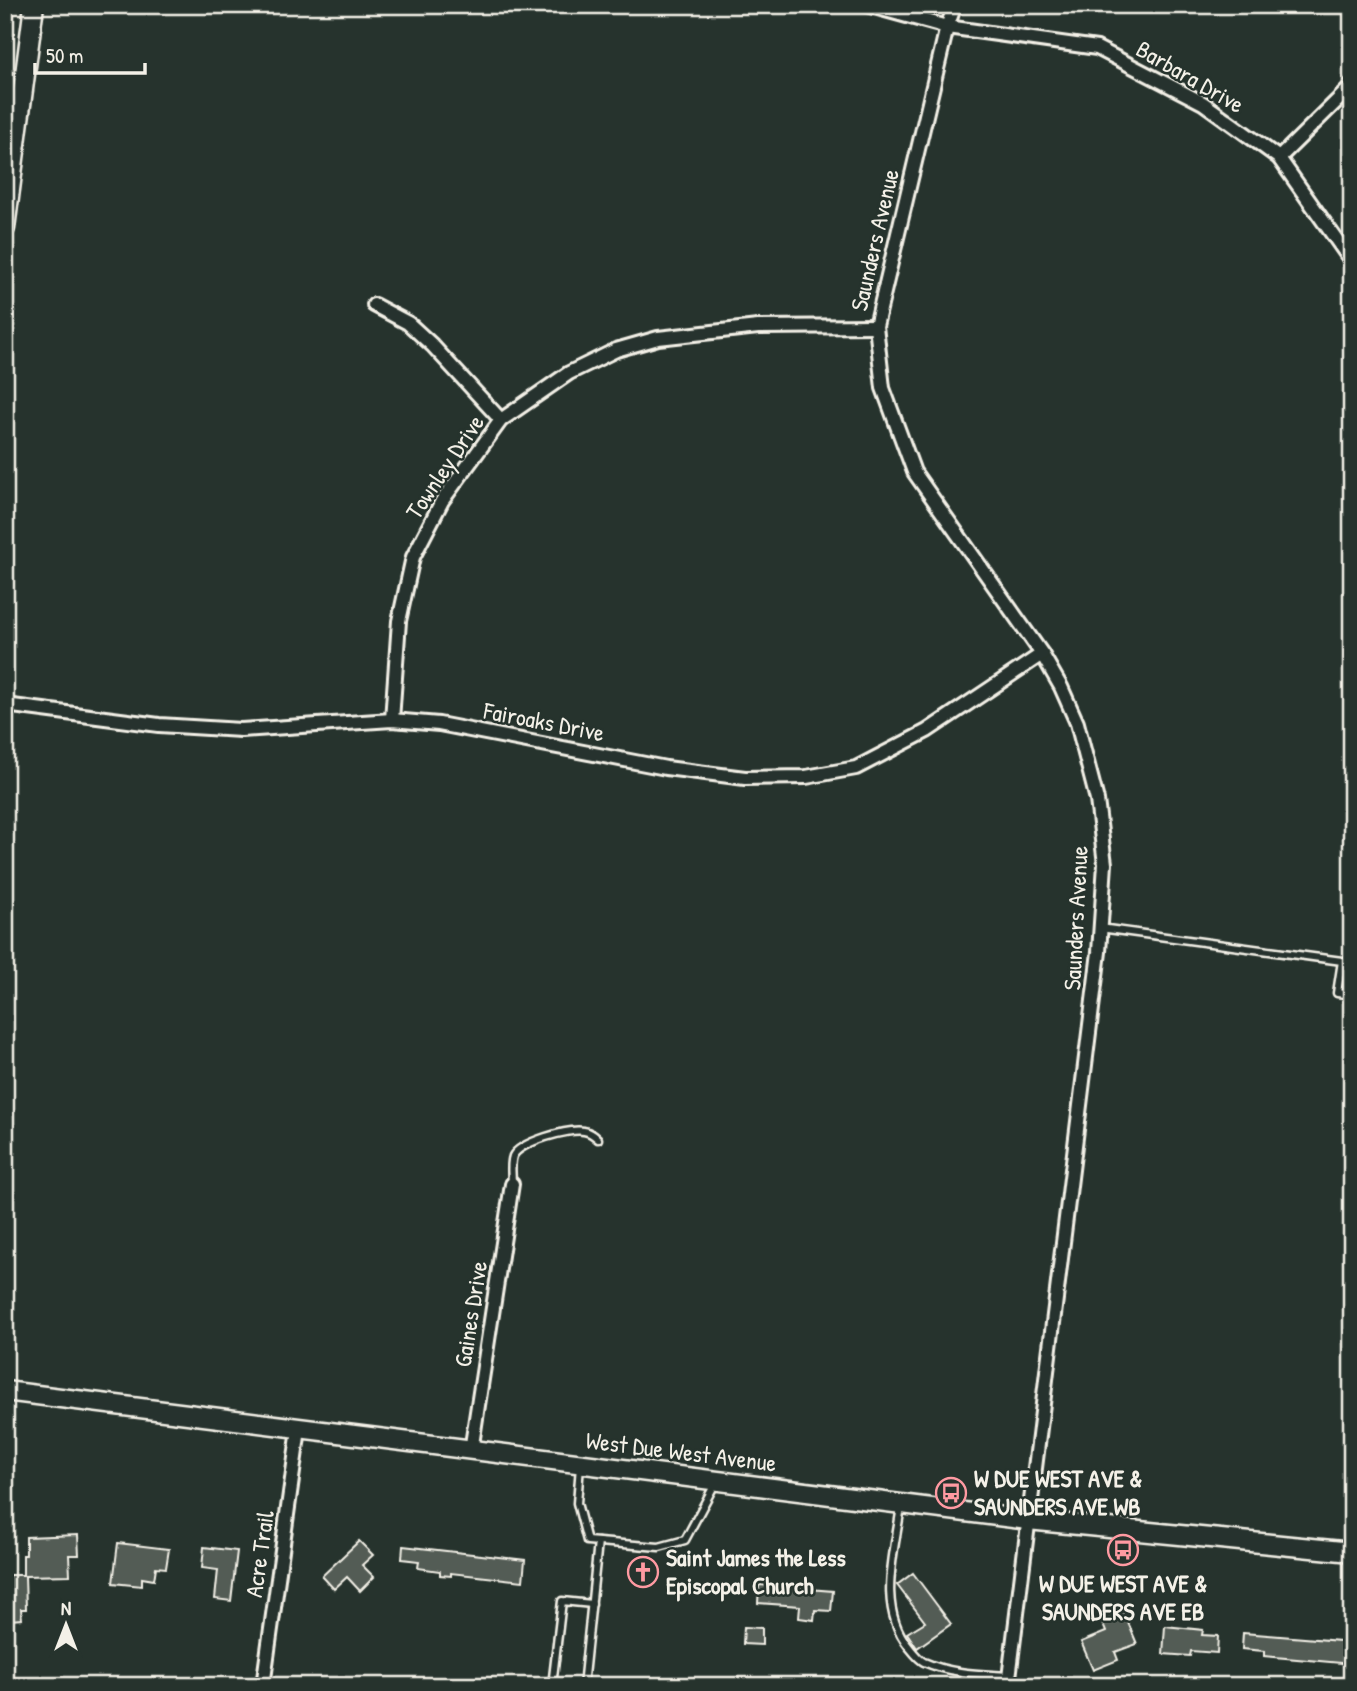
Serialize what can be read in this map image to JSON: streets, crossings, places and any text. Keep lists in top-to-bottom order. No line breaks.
{"streets":{"main road":["West Due West Avenue"],"street":["Barbara Drive","Saunders Avenue","Townley Drive","Fairoaks Drive","Gaines Drive","Acre Trail"]},"crossings":[["Barbara Drive","Saunders Avenue"],["Saunders Avenue","Townley Drive"],["Saunders Avenue","Fairoaks Drive"],["Saunders Avenue","West Due West Avenue"],["Townley Drive","Fairoaks Drive"],["Gaines Drive","West Due West Avenue"],["West Due West Avenue","Acre Trail"]],"places":{"bus stop":["W DUE WEST AVE & SAUNDERS AVE WB","W DUE WEST AVE & SAUNDERS AVE EB"],"church":["Saint James the Less Episcopal Church"]},"scale_bar":"50 m","north":"top"}
